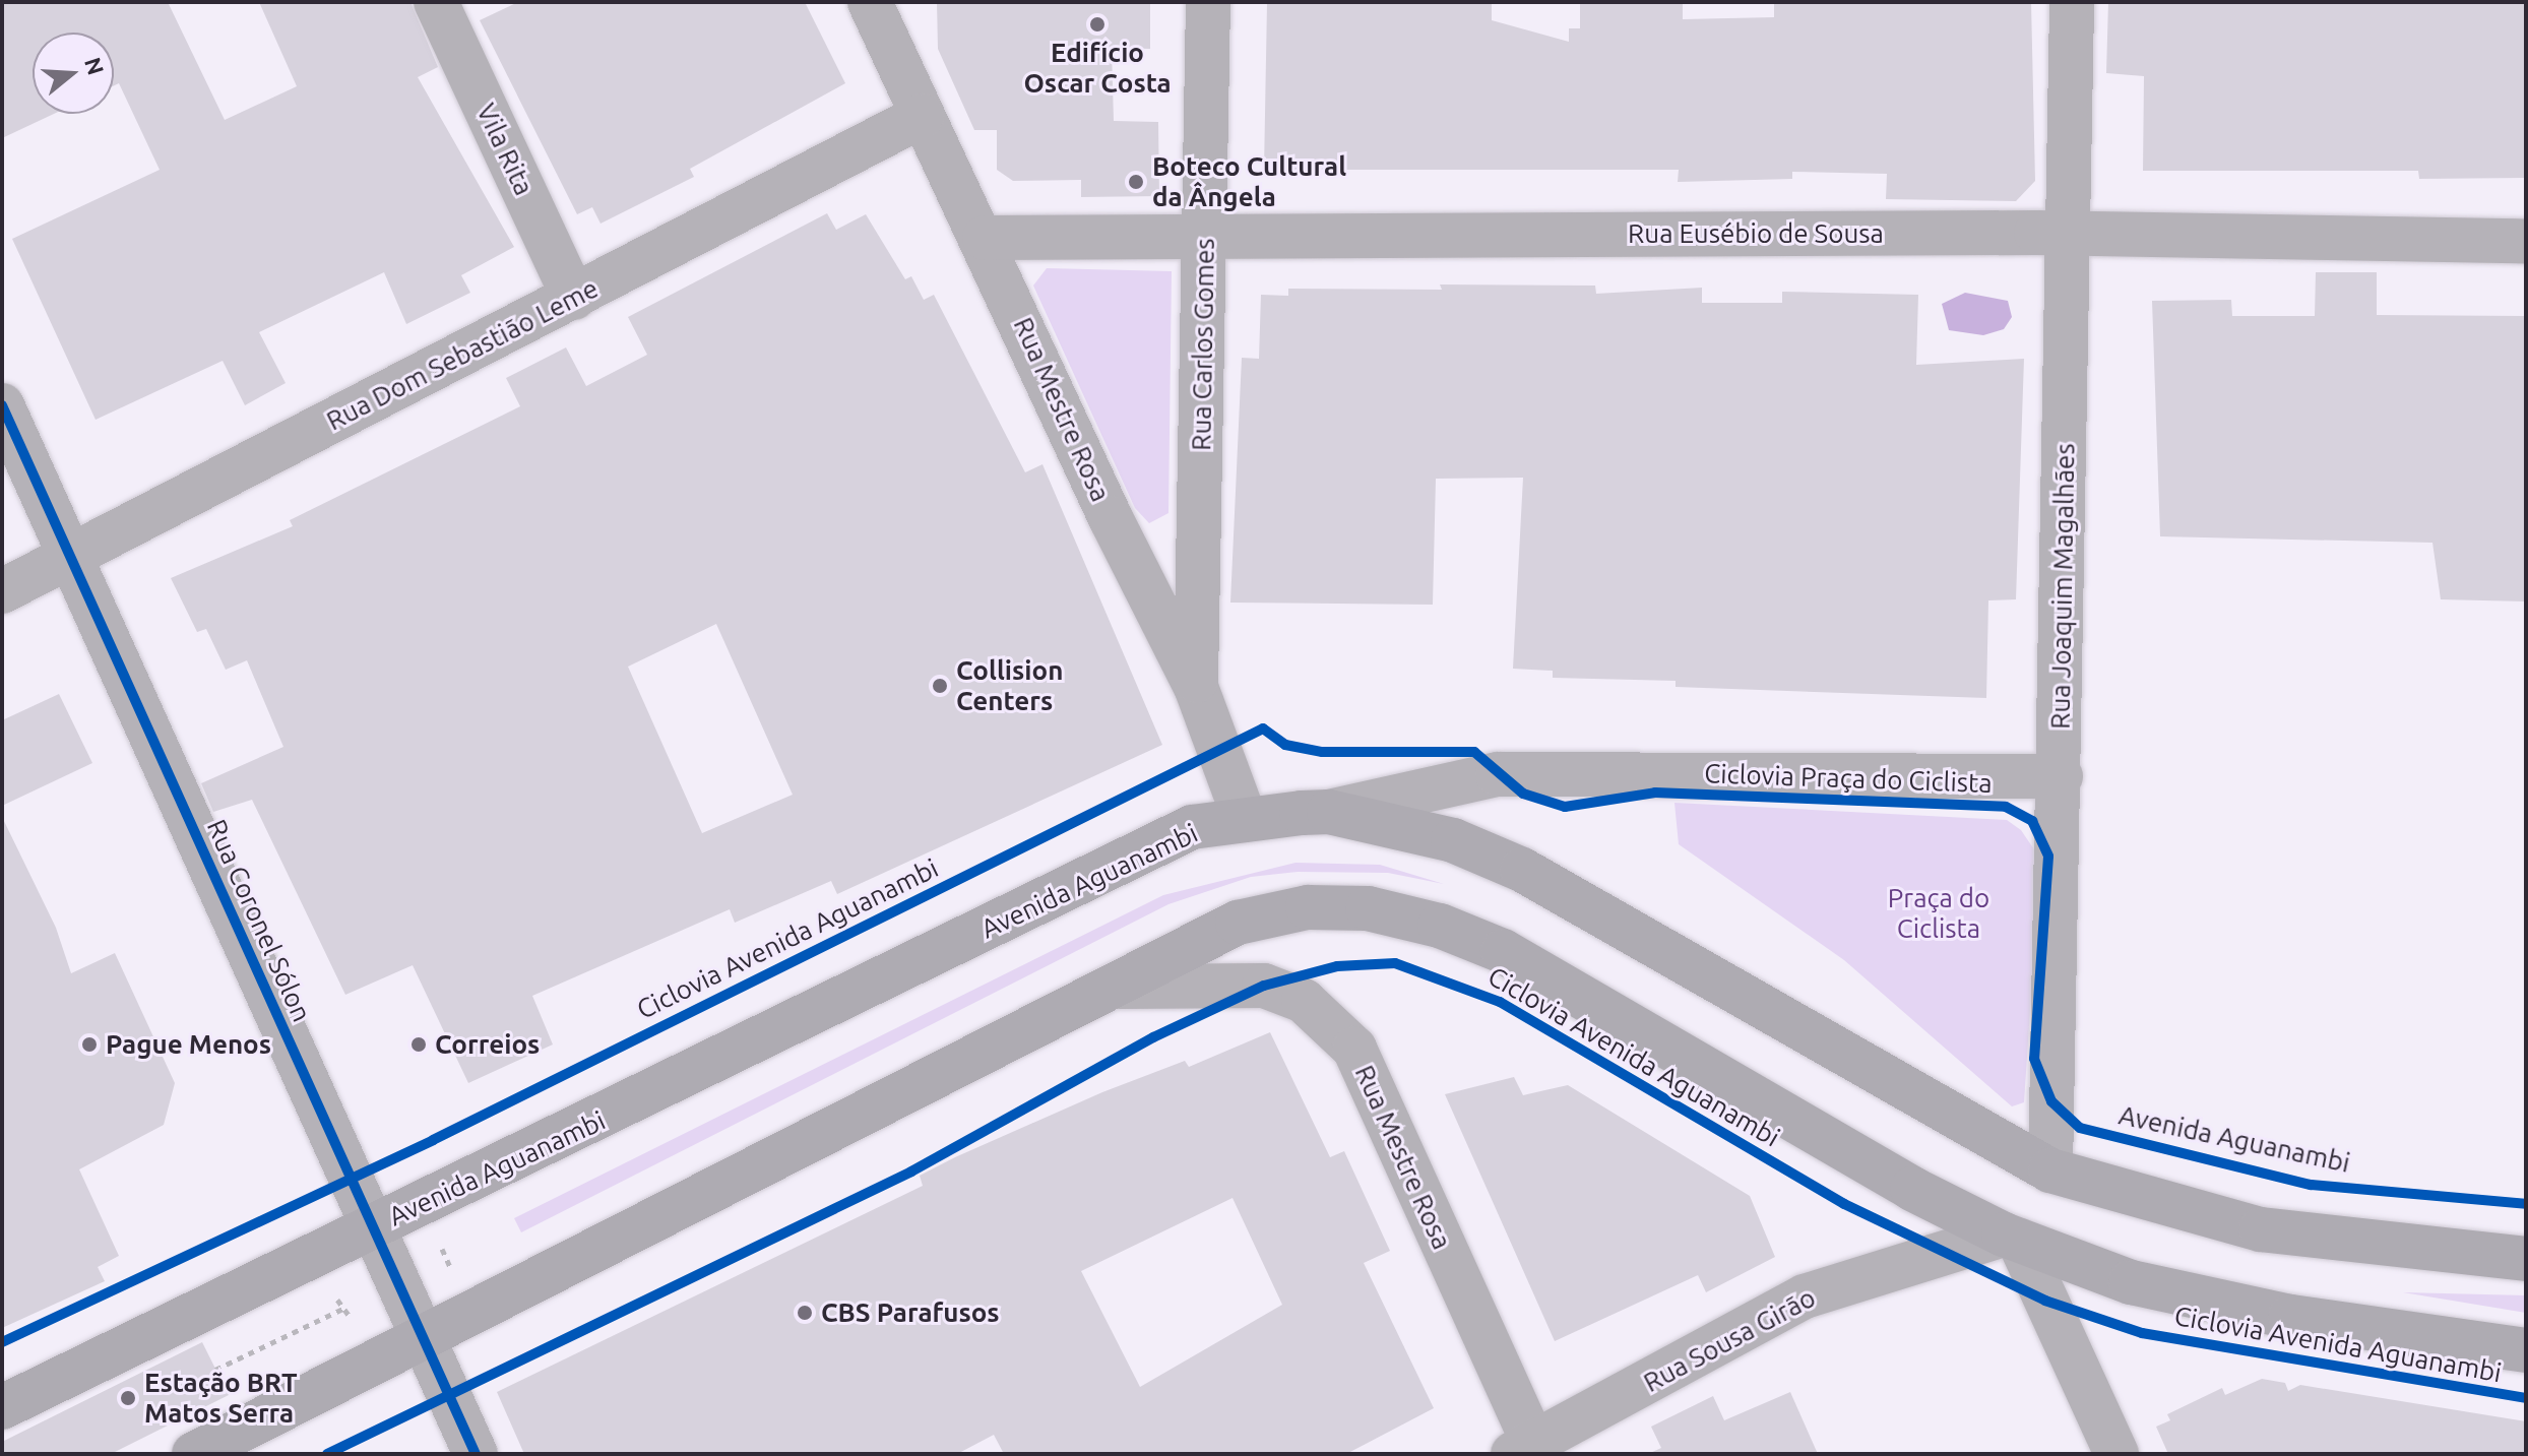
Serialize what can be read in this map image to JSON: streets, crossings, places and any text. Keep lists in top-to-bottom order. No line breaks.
{"streets":{"main road":["Avenida Aguanambi"],"street":["Vila Rita","Rua Eusébio de Sousa","Rua Carlos Gomes","Rua Dom Sebastião Leme","Rua Mestre Rosa","Rua Joaquim Magalhães","Rua Coronel Sólon","Rua Sousa Girão"],"cycle path":["Ciclovia Praça do Ciclista","Ciclovia Avenida Aguanambi"]},"crossings":[["Vila Rita","Rua Dom Sebastião Leme"],["Rua Eusébio de Sousa","Rua Carlos Gomes"],["Rua Eusébio de Sousa","Rua Mestre Rosa"],["Rua Eusébio de Sousa","Rua Joaquim Magalhães"],["Rua Carlos Gomes","Rua Mestre Rosa"],["Rua Dom Sebastião Leme","Rua Mestre Rosa"],["Rua Dom Sebastião Leme","Rua Coronel Sólon"],["Rua Mestre Rosa","Avenida Aguanambi"],["Rua Mestre Rosa","Rua Sousa Girão"],["Rua Joaquim Magalhães","Avenida Aguanambi"],["Avenida Aguanambi","Rua Coronel Sólon"]],"parks":["Praça do Ciclista"],"places":["Edifício Oscar Costa","Boteco Cultural da Ângela","Collision Centers","Pague Menos","Correios","CBS Parafusos","Estação BRT Matos Serra"],"north":"right"}
